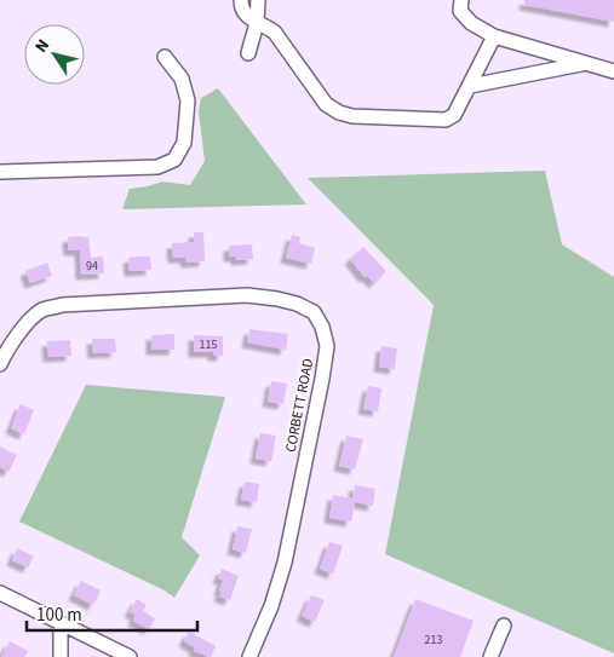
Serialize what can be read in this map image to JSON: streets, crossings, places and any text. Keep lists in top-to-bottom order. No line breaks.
{"streets":{"street":["CORBETT ROAD"]},"house_numbers":["94","115","213"],"scale_bar":"100 m","north":"top left"}
